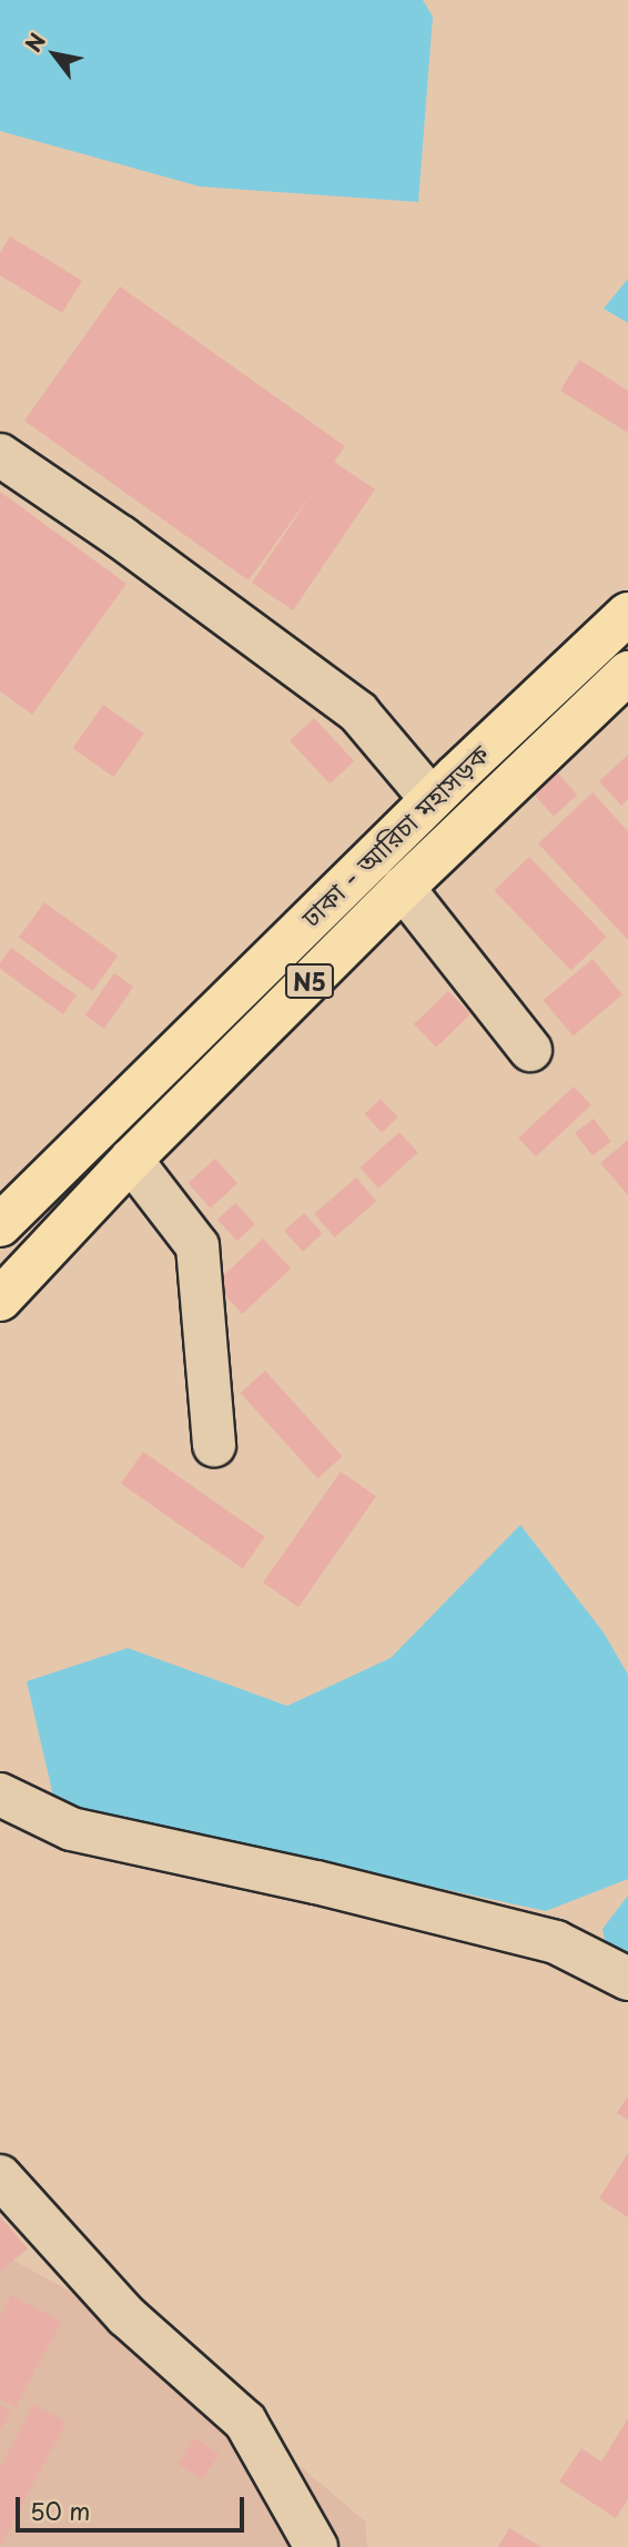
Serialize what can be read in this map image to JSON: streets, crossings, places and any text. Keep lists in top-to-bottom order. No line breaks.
{"streets":{"highway":["ঢাকা - আরিচা মহাসড়ক","N5"]},"scale_bar":"50 m","north":"top left"}
